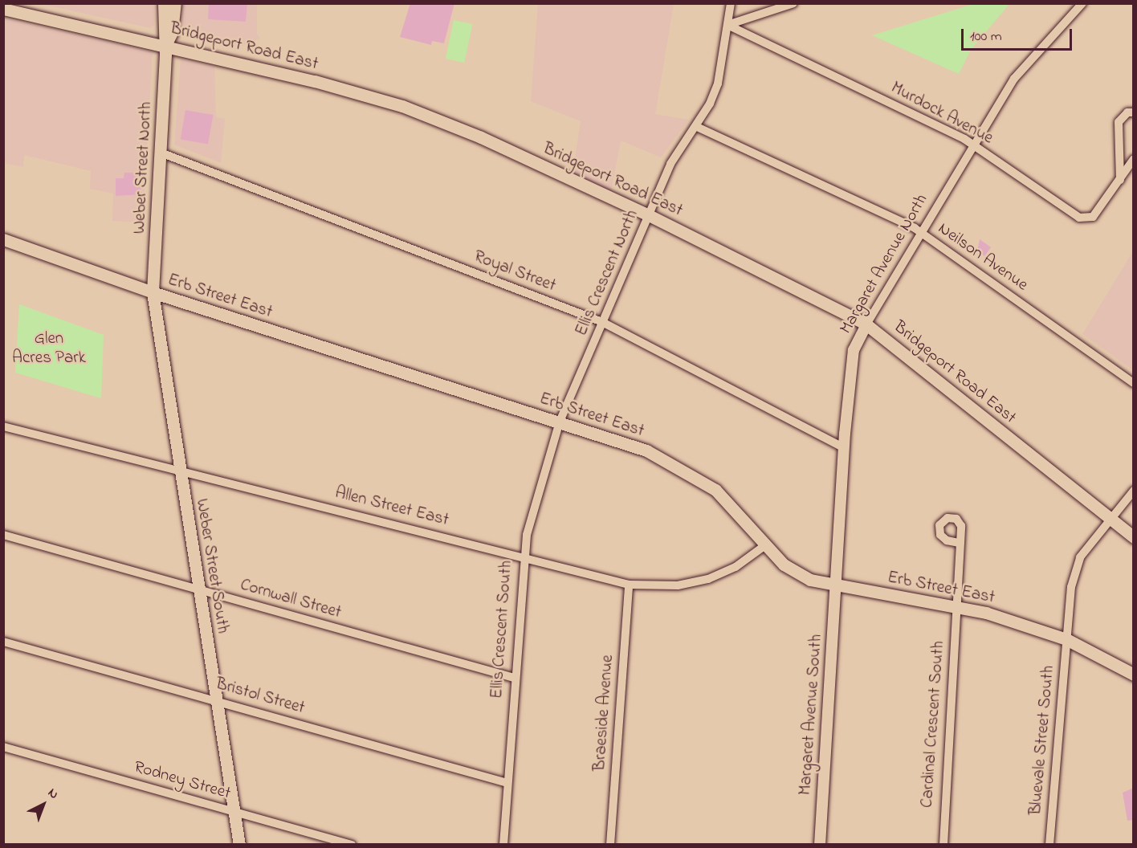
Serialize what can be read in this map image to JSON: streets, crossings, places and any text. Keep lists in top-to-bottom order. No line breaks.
{"streets":{"main road":["Bridgeport Road East","Weber Street North","Erb Street East","Weber Street South"],"street":["Murdock Avenue","Neilson Avenue","Margaret Avenue North","Royal Street","Ellis Crescent North","Allen Street East","Cornwall Street","Ellis Crescent South","Bristol Street","Braeside Avenue","Margaret Avenue South","Cardinal Crescent South","Bluevale Street South","Rodney Street"]},"crossings":[["Bridgeport Road East","Weber Street North"],["Bridgeport Road East","Margaret Avenue North"],["Bridgeport Road East","Ellis Crescent North"],["Bridgeport Road East","Bluevale Street South"],["Murdock Avenue","Margaret Avenue North"],["Murdock Avenue","Ellis Crescent North"],["Weber Street North","Royal Street"],["Weber Street North","Erb Street East"],["Weber Street North","Weber Street South"],["Neilson Avenue","Margaret Avenue North"],["Neilson Avenue","Ellis Crescent North"],["Margaret Avenue North","Royal Street"],["Margaret Avenue North","Erb Street East"],["Margaret Avenue North","Margaret Avenue South"],["Royal Street","Ellis Crescent North"],["Ellis Crescent North","Erb Street East"],["Ellis Crescent North","Ellis Crescent South"],["Erb Street East","Allen Street East"],["Erb Street East","Weber Street South"],["Erb Street East","Ellis Crescent South"],["Erb Street East","Margaret Avenue South"],["Erb Street East","Cardinal Crescent South"],["Erb Street East","Bluevale Street South"],["Allen Street East","Weber Street South"],["Allen Street East","Ellis Crescent South"],["Allen Street East","Braeside Avenue"],["Weber Street South","Cornwall Street"],["Weber Street South","Bristol Street"],["Weber Street South","Rodney Street"],["Cornwall Street","Ellis Crescent South"],["Ellis Crescent South","Bristol Street"]],"parks":["Glen Acres Park"],"scale_bar":"100 m","north":"top right"}
